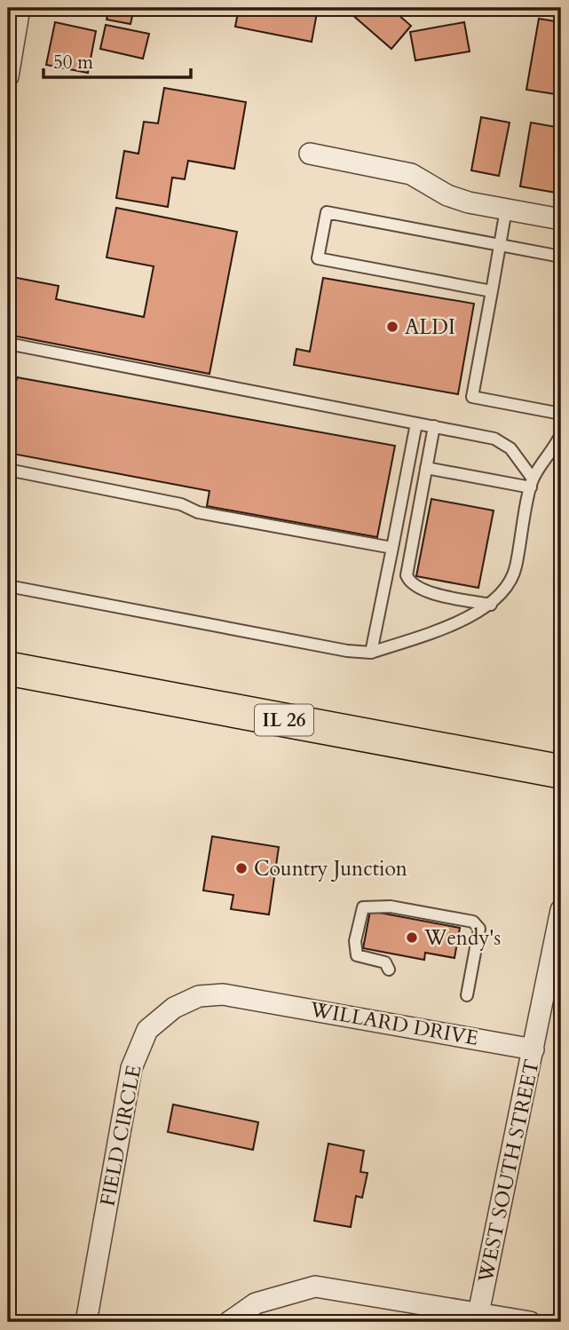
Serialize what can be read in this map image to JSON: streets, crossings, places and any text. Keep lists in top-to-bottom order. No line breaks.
{"streets":{"main road":["IL 26"],"street":["WILLARD DRIVE","FIELD CIRCLE","WEST SOUTH STREET"]},"crossings":[["WILLARD DRIVE","FIELD CIRCLE"],["WILLARD DRIVE","WEST SOUTH STREET"]],"places":["ALDI","Country Junction","Wendy's"],"scale_bar":"50 m"}
